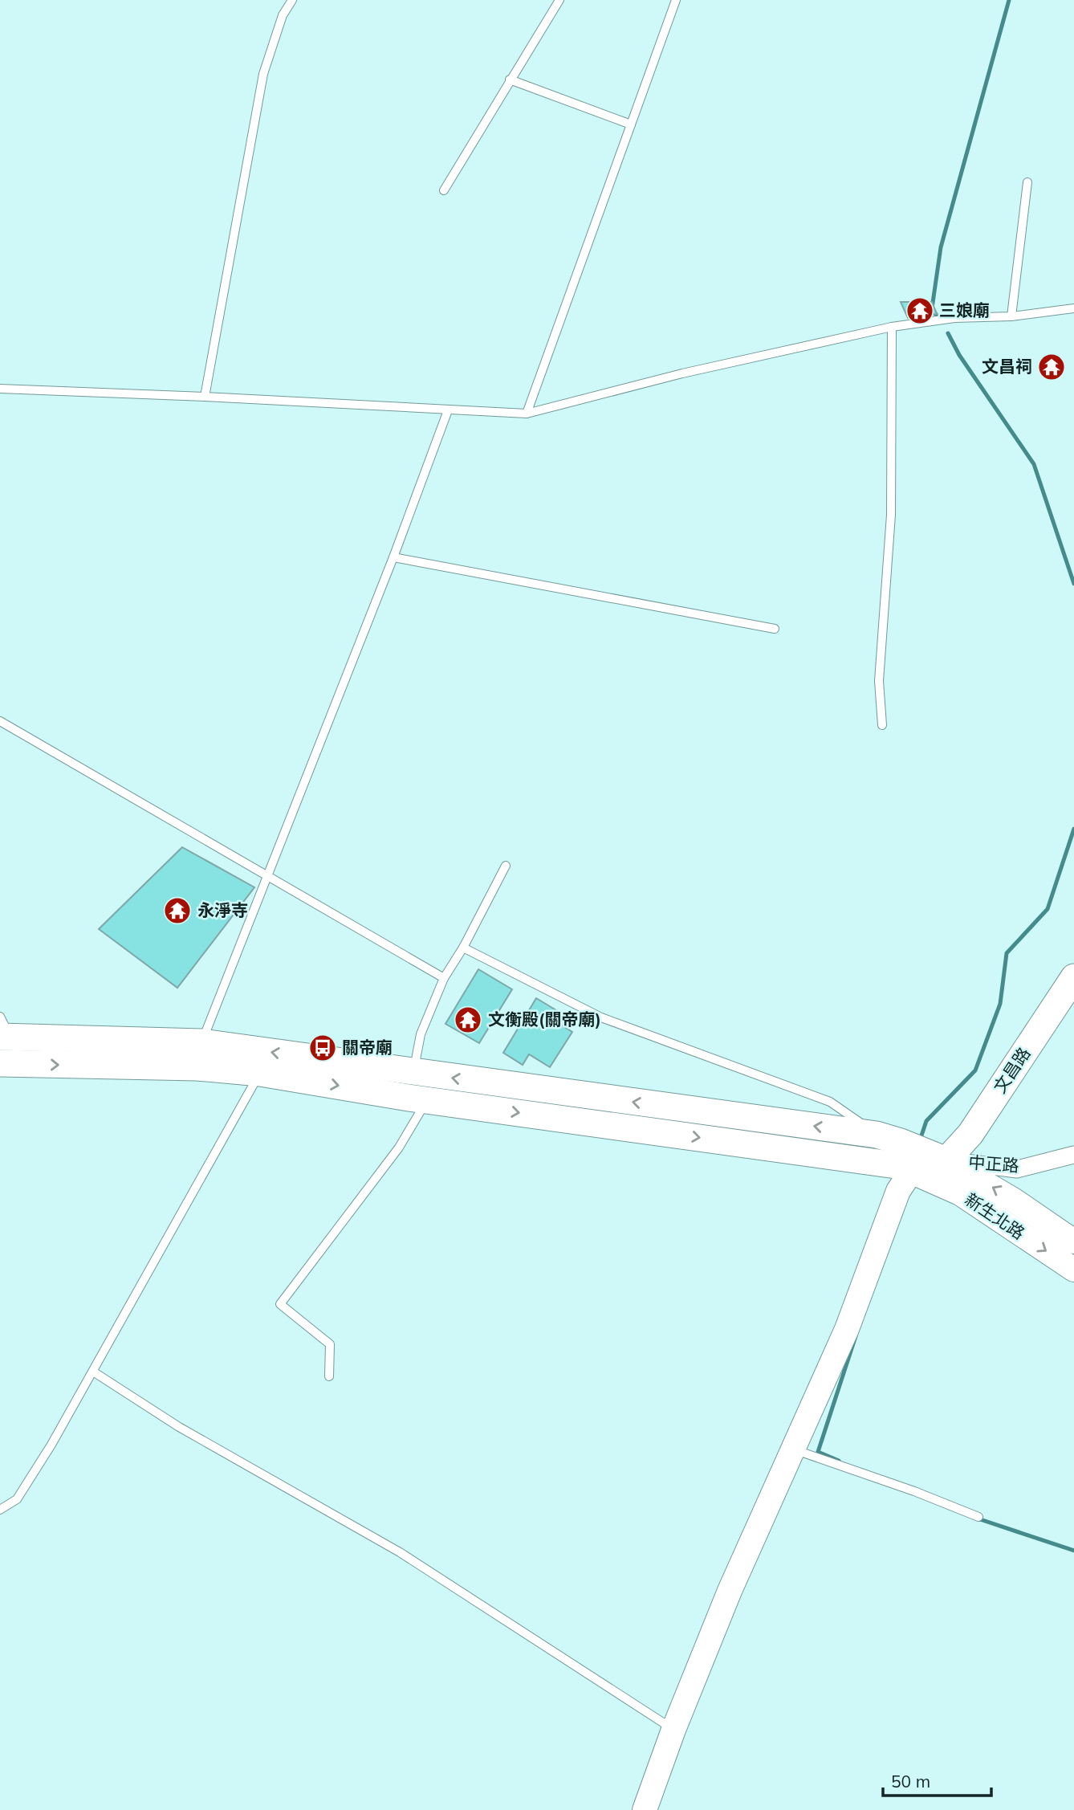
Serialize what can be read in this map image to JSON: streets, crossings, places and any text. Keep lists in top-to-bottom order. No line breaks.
{"streets":{"main road":["文昌路"],"street":["中正路","新生北路"]},"crossings":[["文昌路","中正路"],["文昌路","新生北路"],["中正路","新生北路"]],"places":{"temple":["三娘廟","文昌祠","永淨寺","文衡殿(關帝廟)"],"bus stop":["關帝廟"]},"scale_bar":"50 m"}
